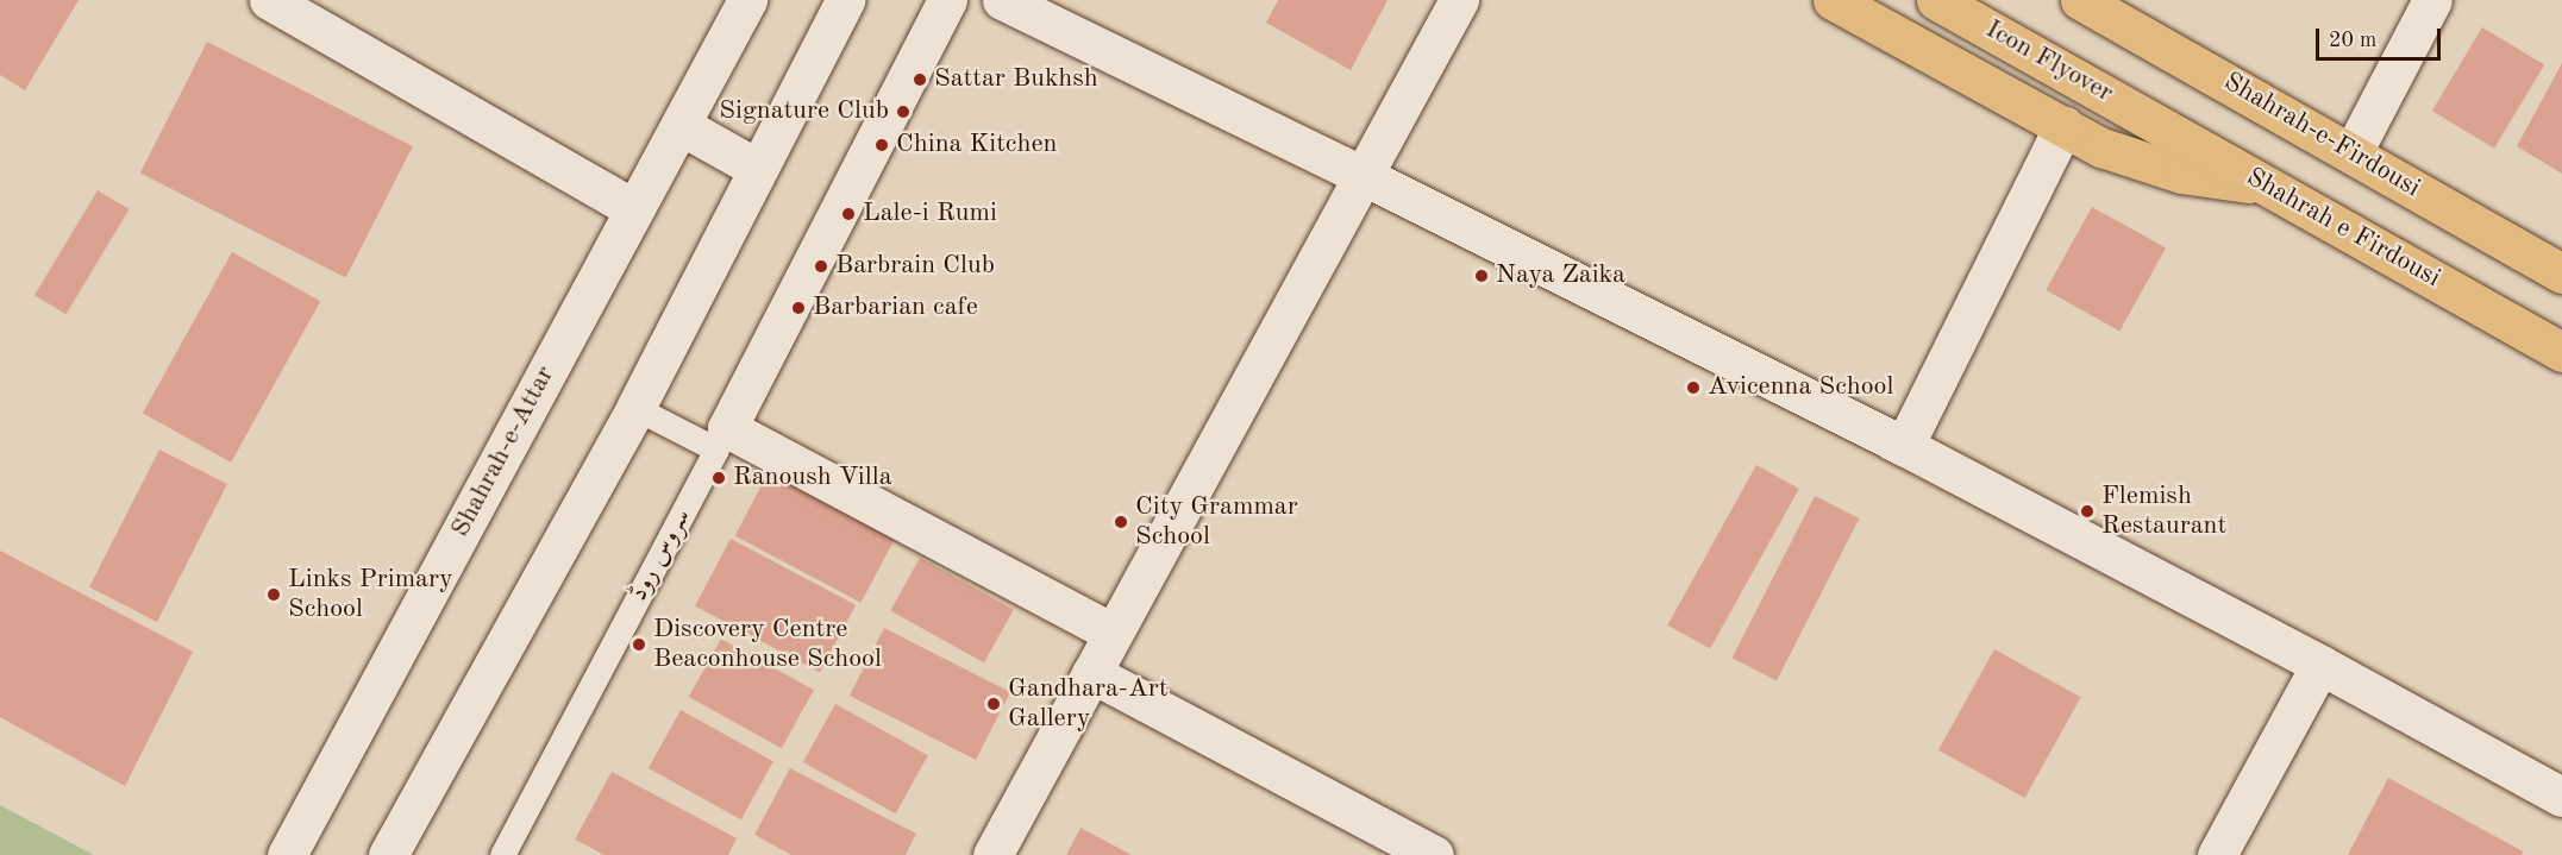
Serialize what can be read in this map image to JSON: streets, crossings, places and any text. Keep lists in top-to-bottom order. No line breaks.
{"streets":{"main road":["Icon Flyover","Shahrah-e-Firdousi","Shahrah e Firdousi"],"street":["Shahrah-e-Attar"],"lane":["سروس روڈ"]},"crossings":[["Icon Flyover","Shahrah e Firdousi"]],"places":["Sattar Bukhsh","Signature Club","China Kitchen","Lale-i Rumi","Barbrain Club","Naya Zaika","Barbarian cafe","Avicenna School","Ranoush Villa","Flemish Restaurant","City Grammar School","Links Primary School","Discovery Centre Beaconhouse School","Gandhara-Art Gallery"],"scale_bar":"20 m"}
